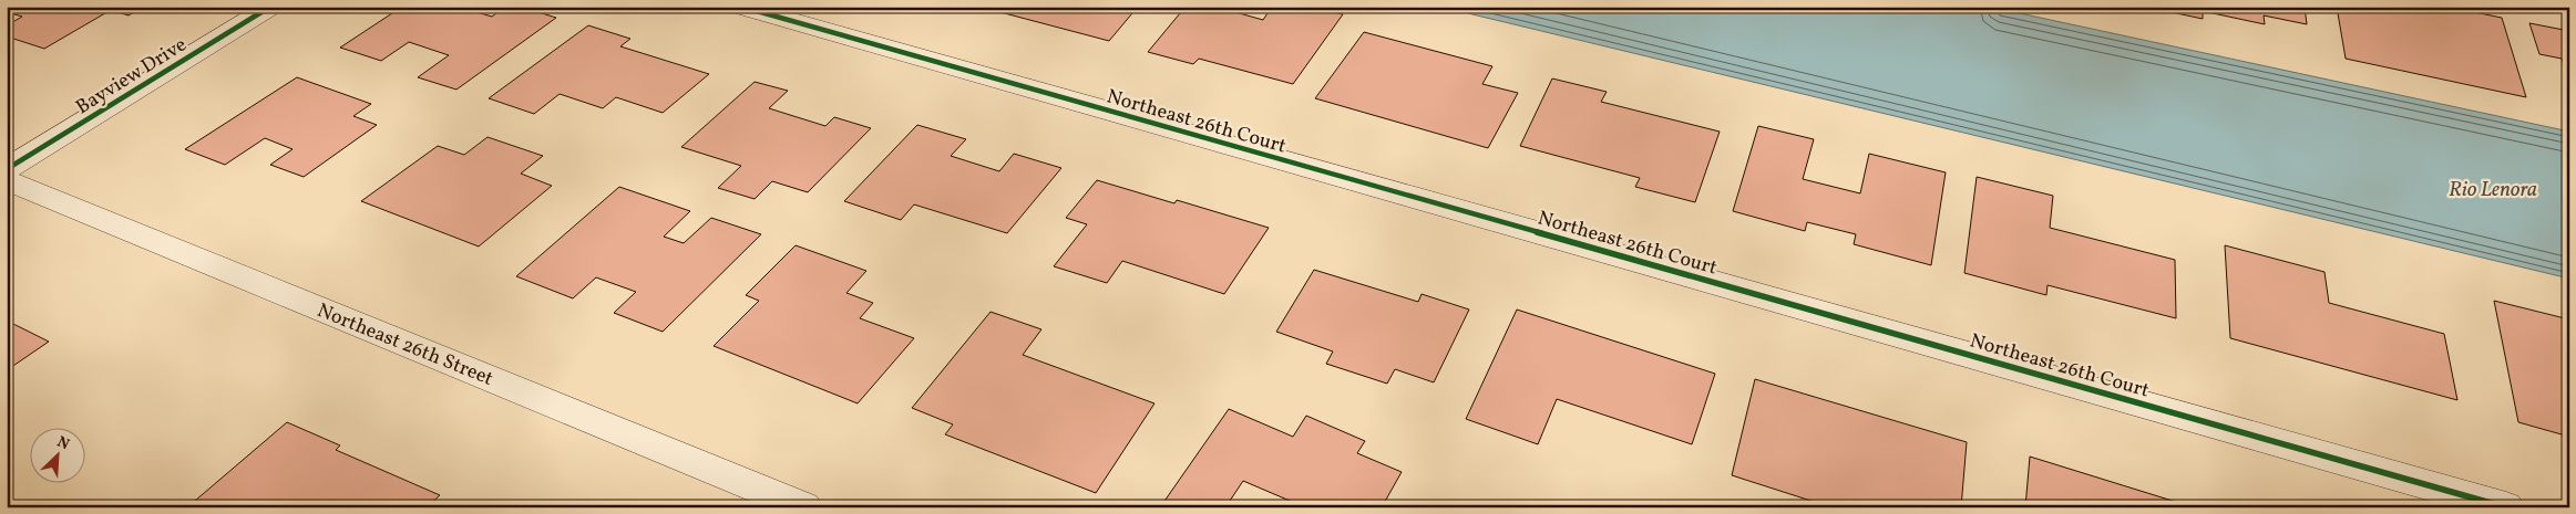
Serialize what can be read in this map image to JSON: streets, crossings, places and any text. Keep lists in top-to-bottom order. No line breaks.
{"streets":{"street":["Bayview Drive","Northeast 26th Court","Northeast 26th Street"]},"water":["Rio Lenora"],"north":"top right"}
